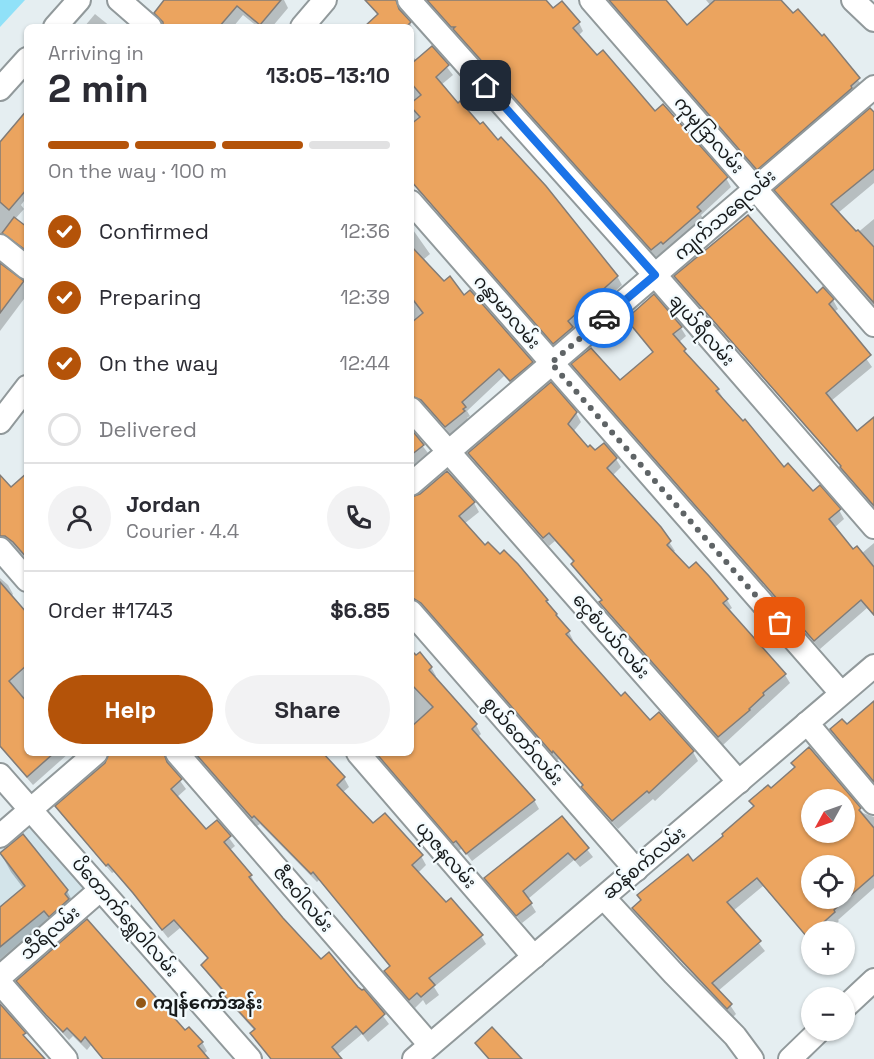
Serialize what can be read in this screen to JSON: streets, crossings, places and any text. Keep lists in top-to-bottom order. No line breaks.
{"streets":{"street":["ကုမုဒြာလမ်း","ကျက်သရေလမ်း","ဂန္ဓာမာလမ်း","ချယ်ရီလမ်း","ငွေစံပယ်လမ်း","စွယ်တော်လမ်း","ယုဇနလမ်း","ဆန်စက်လမ်း","ဇီဇဝါလမ်း","ပိတောက်ရွှေဝါလမ်း","သီရိလမ်း"]},"crossings":[["ကုမုဒြာလမ်း","ကျက်သရေလမ်း"],["ကျက်သရေလမ်း","ဂန္ဓာမာလမ်း"],["ကျက်သရေလမ်း","ချယ်ရီလမ်း"],["ကျက်သရေလမ်း","ငွေစံပယ်လမ်း"],["ဂန္ဓာမာလမ်း","ဆန်စက်လမ်း"],["ငွေစံပယ်လမ်း","ဆန်စက်လမ်း"],["စွယ်တော်လမ်း","ဆန်စက်လမ်း"],["ယုဇနလမ်း","ဆန်စက်လမ်း"],["ဆန်စက်လမ်း","ဇီဇဝါလမ်း"],["ပိတောက်ရွှေဝါလမ်း","သီရိလမ်း"]],"places":["ကျန်ကော်အန်း"],"north":"bottom left","page":{"heading":["2 min","Arriving in","13:05–13:10"],"panel":["Jordan","Courier · 4.4","Order #1743","$6.85"],"bar":"On the way · 100 m","list":[["Confirmed","12:36"],["Preparing","12:39"],["On the way","12:44"],"Delivered"],"buttons":["Help","Share"],"map_buttons":["+","−"]}}
